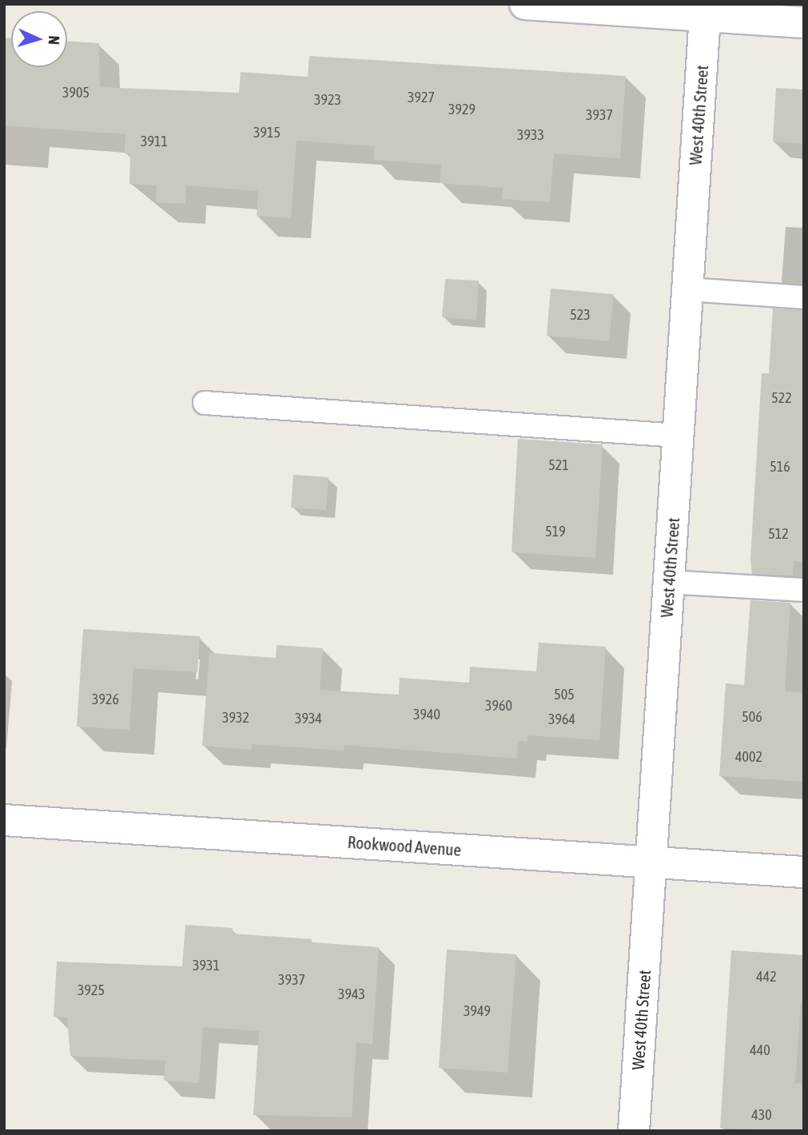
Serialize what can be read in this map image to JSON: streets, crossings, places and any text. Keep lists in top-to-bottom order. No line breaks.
{"streets":{"street":["West 40th Street","Rookwood Avenue"]},"crossings":[["West 40th Street","Rookwood Avenue"]],"house_numbers":["3905","3927","3923","3929","3937","3915","3933","3911","523","522","521","516","519","512","505","3926","3960","3940","506","3932","3934","3964","4002","3931","442","3937","3925","3943","3949","440","430"],"north":"right"}
